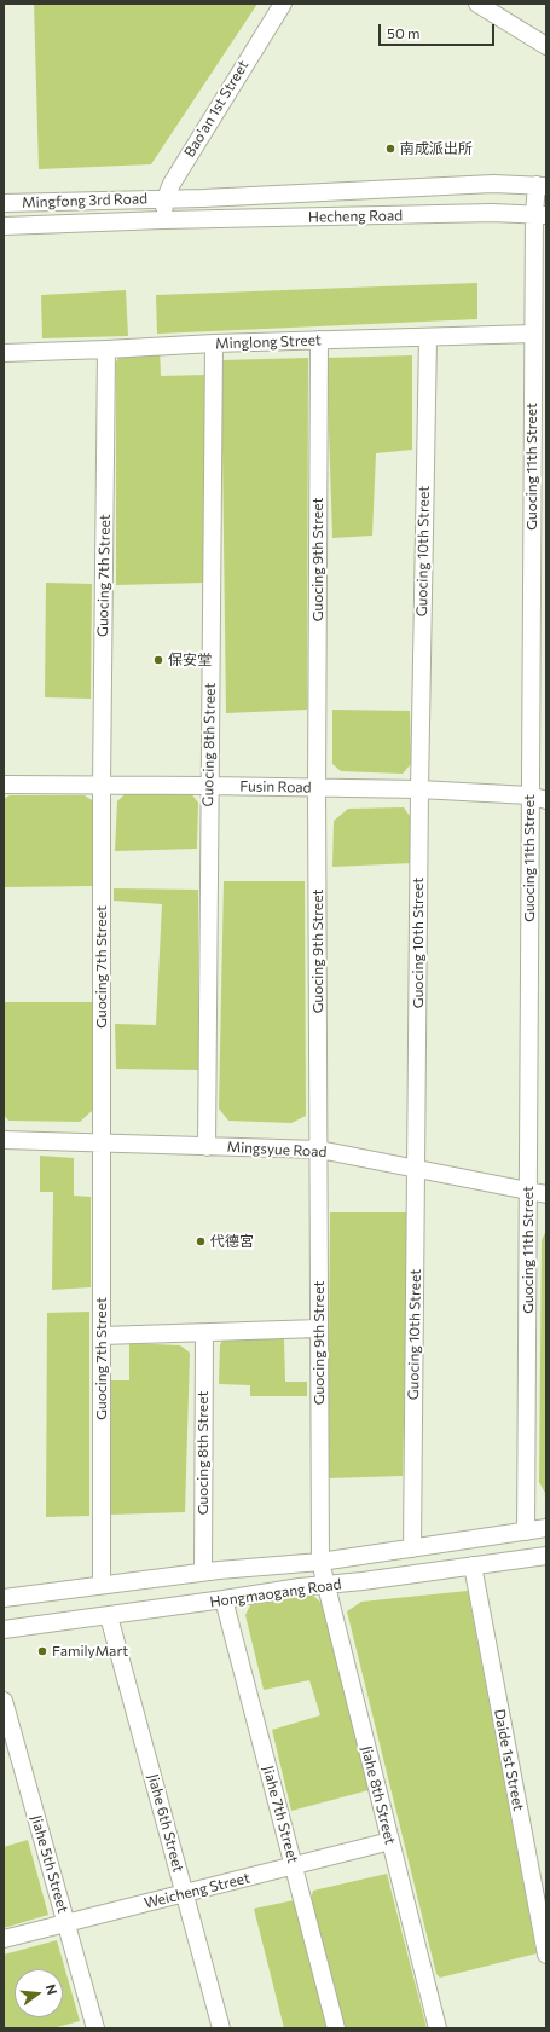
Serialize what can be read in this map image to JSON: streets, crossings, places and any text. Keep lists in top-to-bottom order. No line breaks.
{"streets":{"street":["Bao'an 1st Street","Mingfong 3rd Road","Hecheng Road","Minglong Street","Guocing 11th Street","Guocing 10th Street","Guocing 9th Street","Guocing 7th Street","Guocing 8th Street","Fusin Road","Mingsyue Road","Hongmaogang Road","Daide 1st Street","Jiahe 8th Street","Jiahe 7th Street","Jiahe 6th Street","Jiahe 5th Street","Weicheng Street"]},"crossings":[["Bao'an 1st Street","Mingfong 3rd Road"],["Bao'an 1st Street","Hecheng Road"],["Mingfong 3rd Road","Hecheng Road"],["Hecheng Road","Guocing 11th Street"],["Minglong Street","Guocing 11th Street"],["Minglong Street","Guocing 10th Street"],["Minglong Street","Guocing 9th Street"],["Minglong Street","Guocing 7th Street"],["Minglong Street","Guocing 8th Street"],["Guocing 11th Street","Fusin Road"],["Guocing 11th Street","Mingsyue Road"],["Guocing 11th Street","Hongmaogang Road"],["Guocing 10th Street","Fusin Road"],["Guocing 10th Street","Mingsyue Road"],["Guocing 10th Street","Hongmaogang Road"],["Guocing 9th Street","Fusin Road"],["Guocing 9th Street","Mingsyue Road"],["Guocing 9th Street","Hongmaogang Road"],["Guocing 9th Street","Jiahe 8th Street"],["Guocing 7th Street","Fusin Road"],["Guocing 7th Street","Mingsyue Road"],["Guocing 7th Street","Hongmaogang Road"],["Guocing 8th Street","Fusin Road"],["Guocing 8th Street","Mingsyue Road"],["Guocing 8th Street","Hongmaogang Road"],["Hongmaogang Road","Daide 1st Street"],["Hongmaogang Road","Jiahe 8th Street"],["Hongmaogang Road","Jiahe 7th Street"],["Hongmaogang Road","Jiahe 6th Street"],["Jiahe 8th Street","Weicheng Street"],["Jiahe 7th Street","Weicheng Street"],["Jiahe 6th Street","Weicheng Street"],["Jiahe 5th Street","Weicheng Street"]],"places":["南成派出所","保安堂","代德宮","FamilyMart"],"scale_bar":"50 m","north":"right"}
